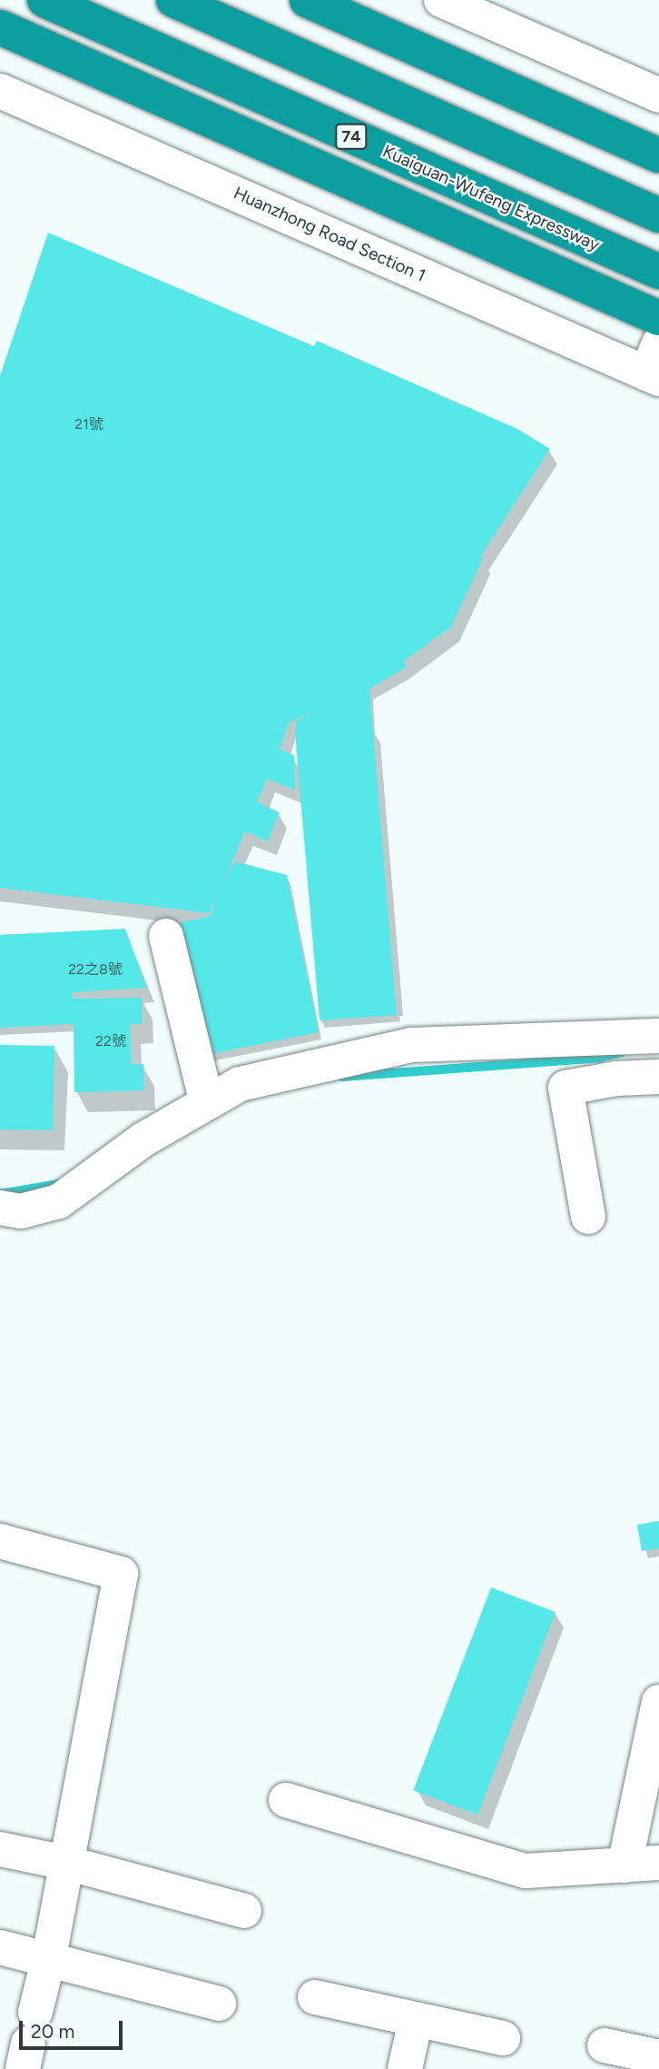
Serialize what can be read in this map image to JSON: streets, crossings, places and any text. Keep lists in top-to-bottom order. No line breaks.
{"streets":{"highway":["74","Kuaiguan-Wufeng Expressway"],"street":["Huanzhong Road Section 1"]},"house_numbers":["21號","22之8號","22號"],"scale_bar":"20 m"}
